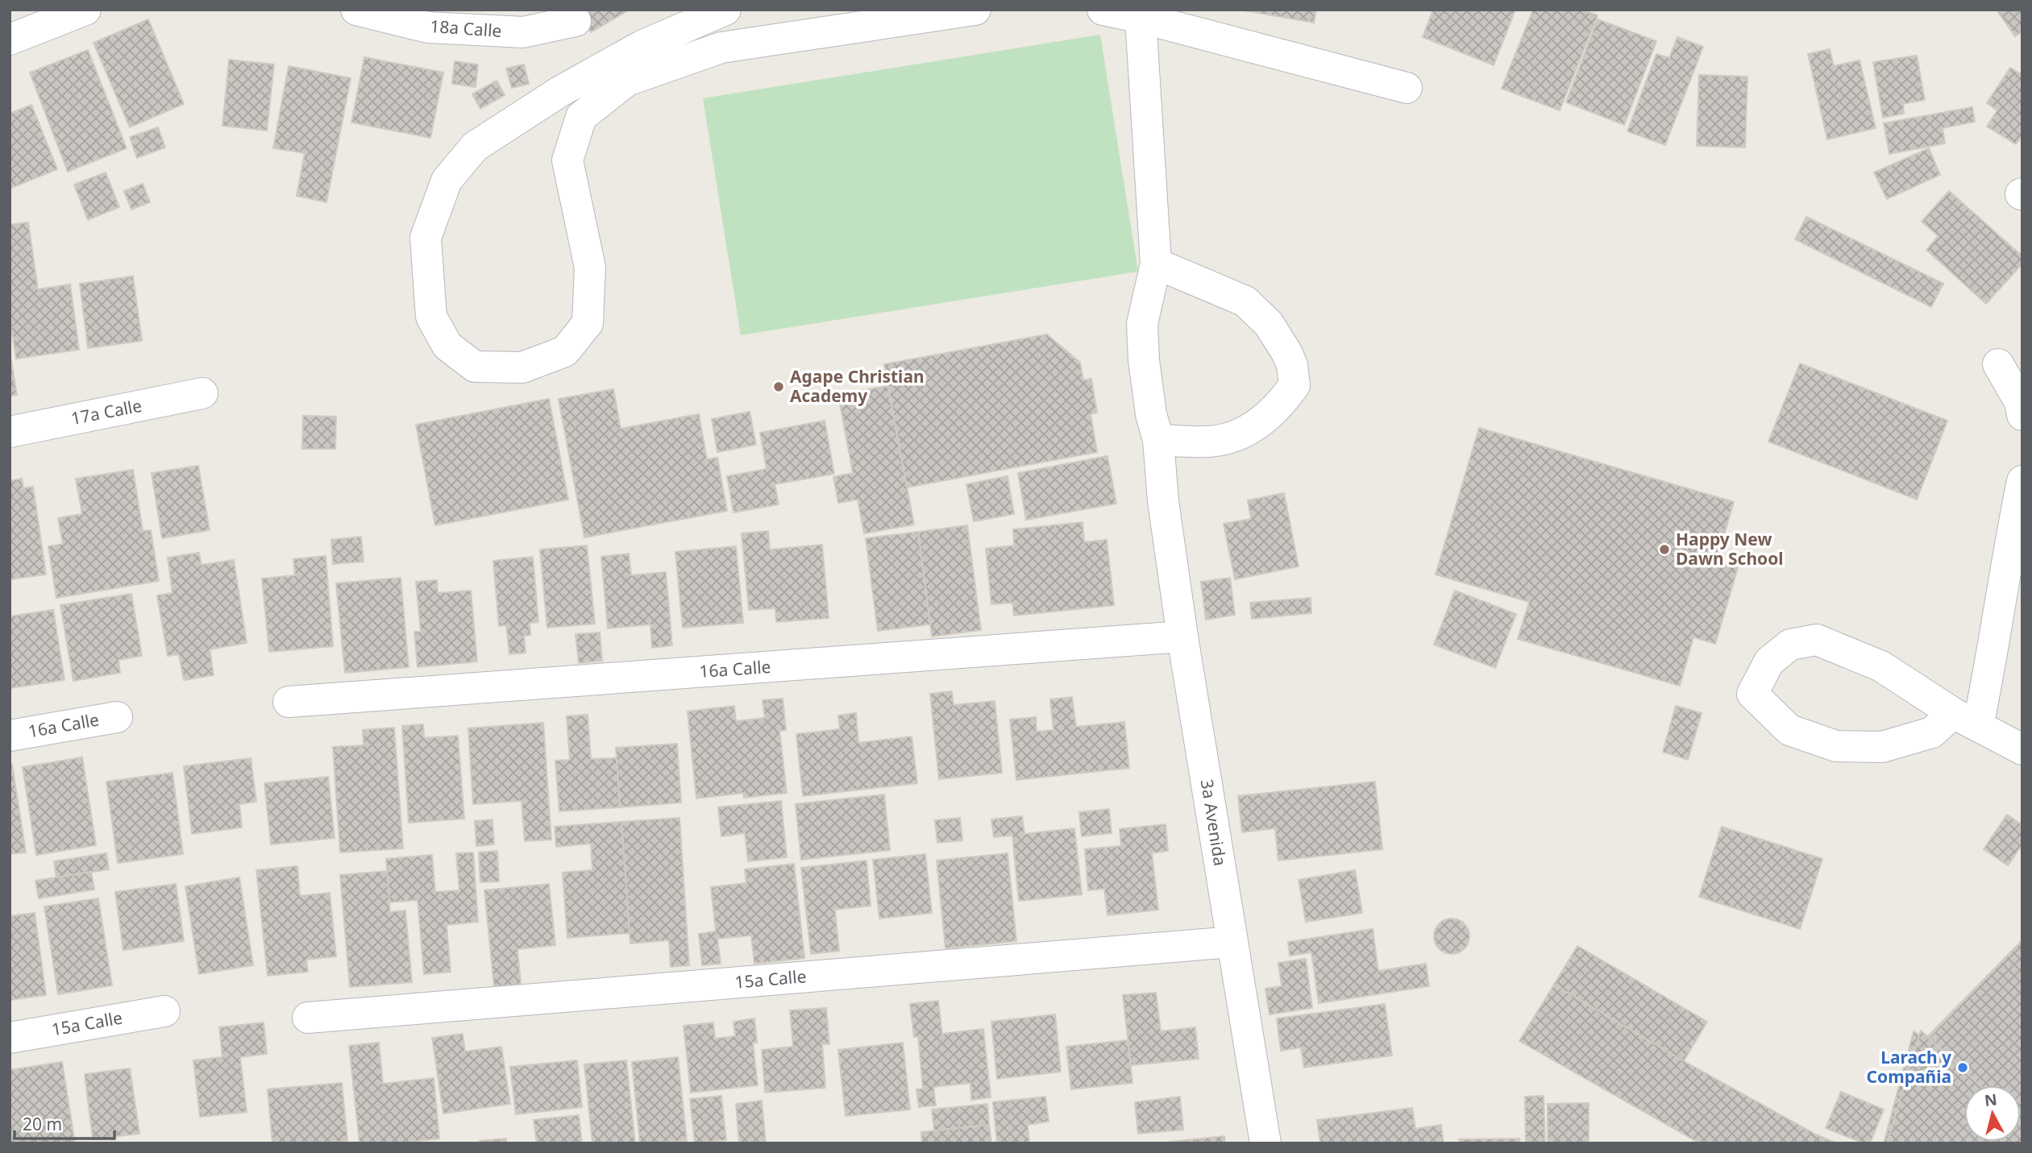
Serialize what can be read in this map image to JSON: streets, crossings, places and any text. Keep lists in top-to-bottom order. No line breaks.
{"streets":{"street":["18a Calle","17a Calle","16a Calle","3a Avenida","15a Calle"]},"crossings":[["16a Calle","3a Avenida"],["3a Avenida","15a Calle"]],"places":["Agape Christian Academy","Happy New Dawn School","Larach y Compañia"],"scale_bar":"20 m","north":"top"}
